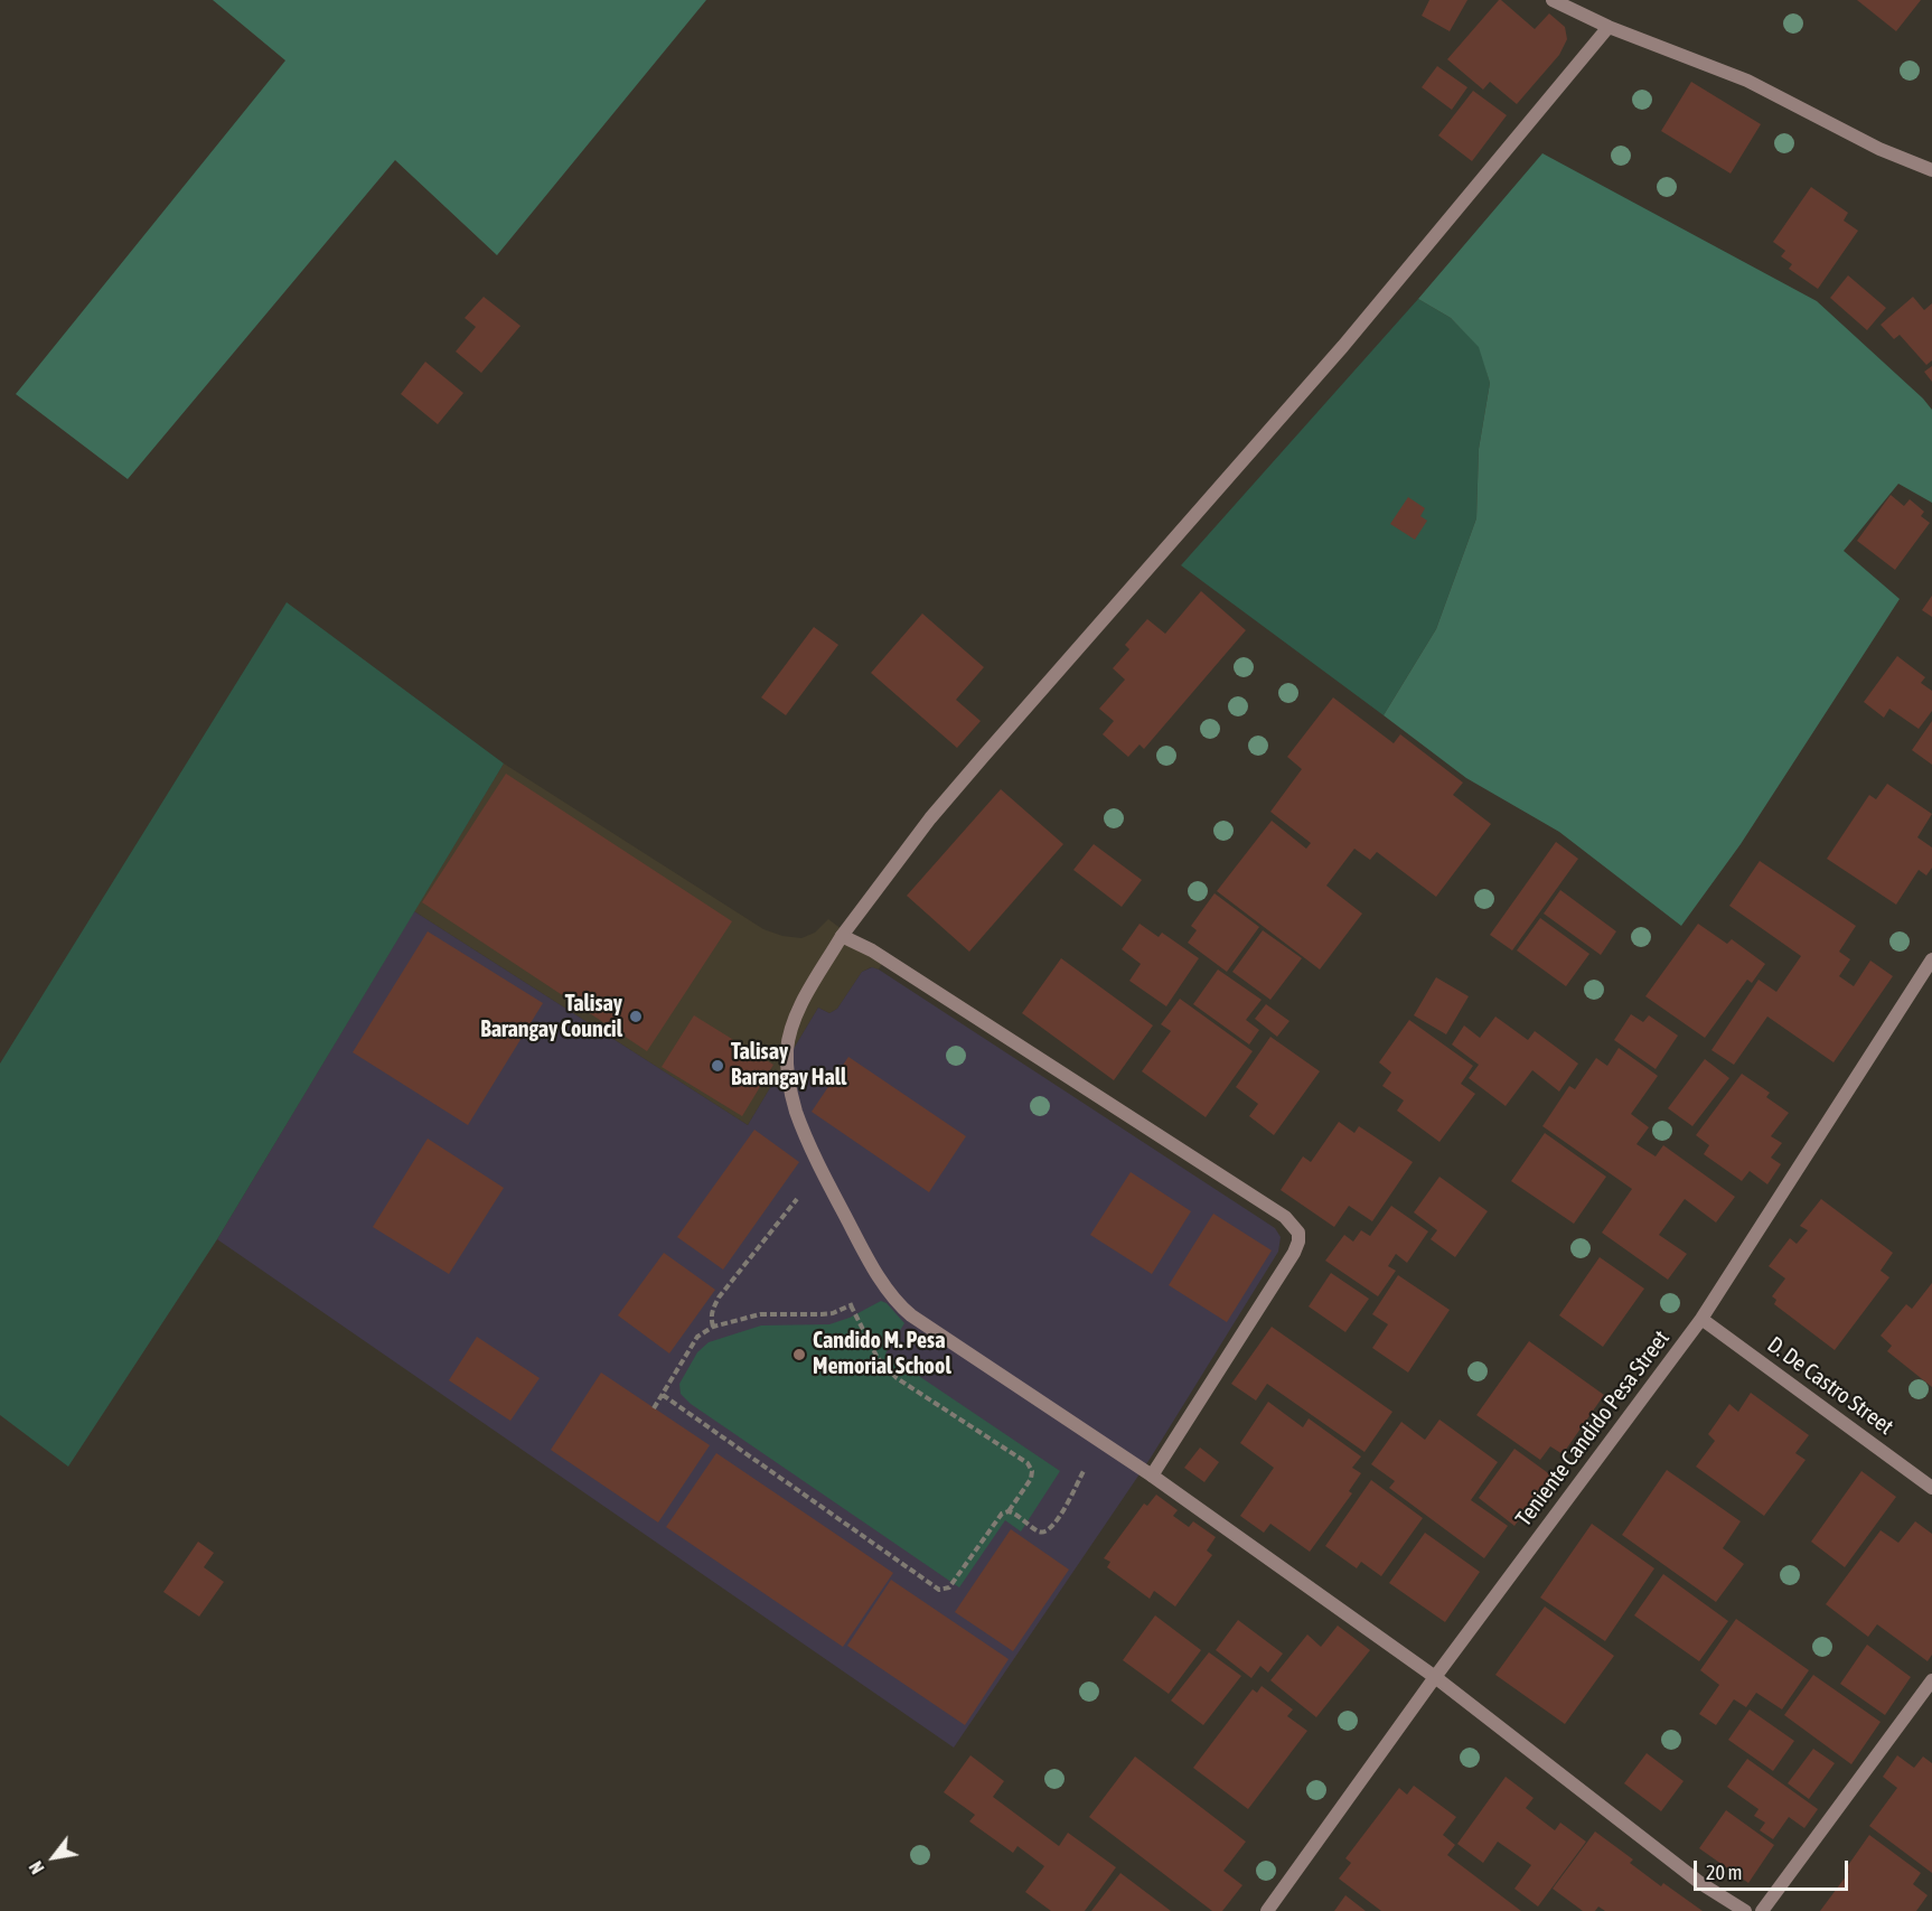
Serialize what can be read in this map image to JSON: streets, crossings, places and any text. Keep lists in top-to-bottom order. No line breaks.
{"streets":{"street":["D. De Castro Street","Teniente Candido Pesa Street"]},"crossings":[["D. De Castro Street","Teniente Candido Pesa Street"]],"places":["Talisay Barangay Council","Talisay Barangay Hall","Candido M. Pesa Memorial School"],"scale_bar":"20 m","north":"bottom left"}
